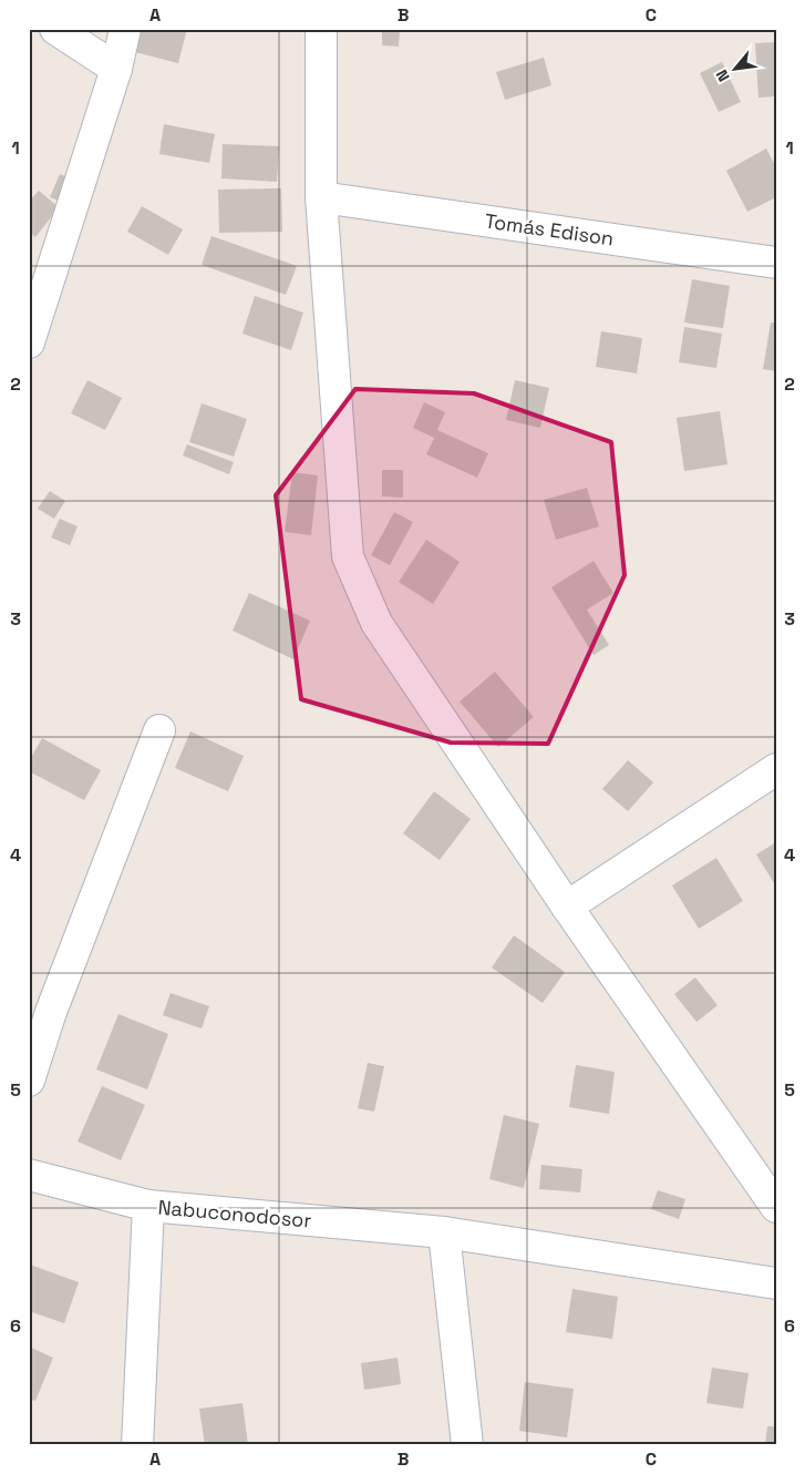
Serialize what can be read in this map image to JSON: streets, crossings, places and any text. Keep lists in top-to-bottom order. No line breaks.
{"streets":{"street":["Tomás Edison","Nabuconodosor"]},"north":"bottom left","grid":{"columns":["A","B","C"],"rows":["1","2","3","4","5","6"]}}
